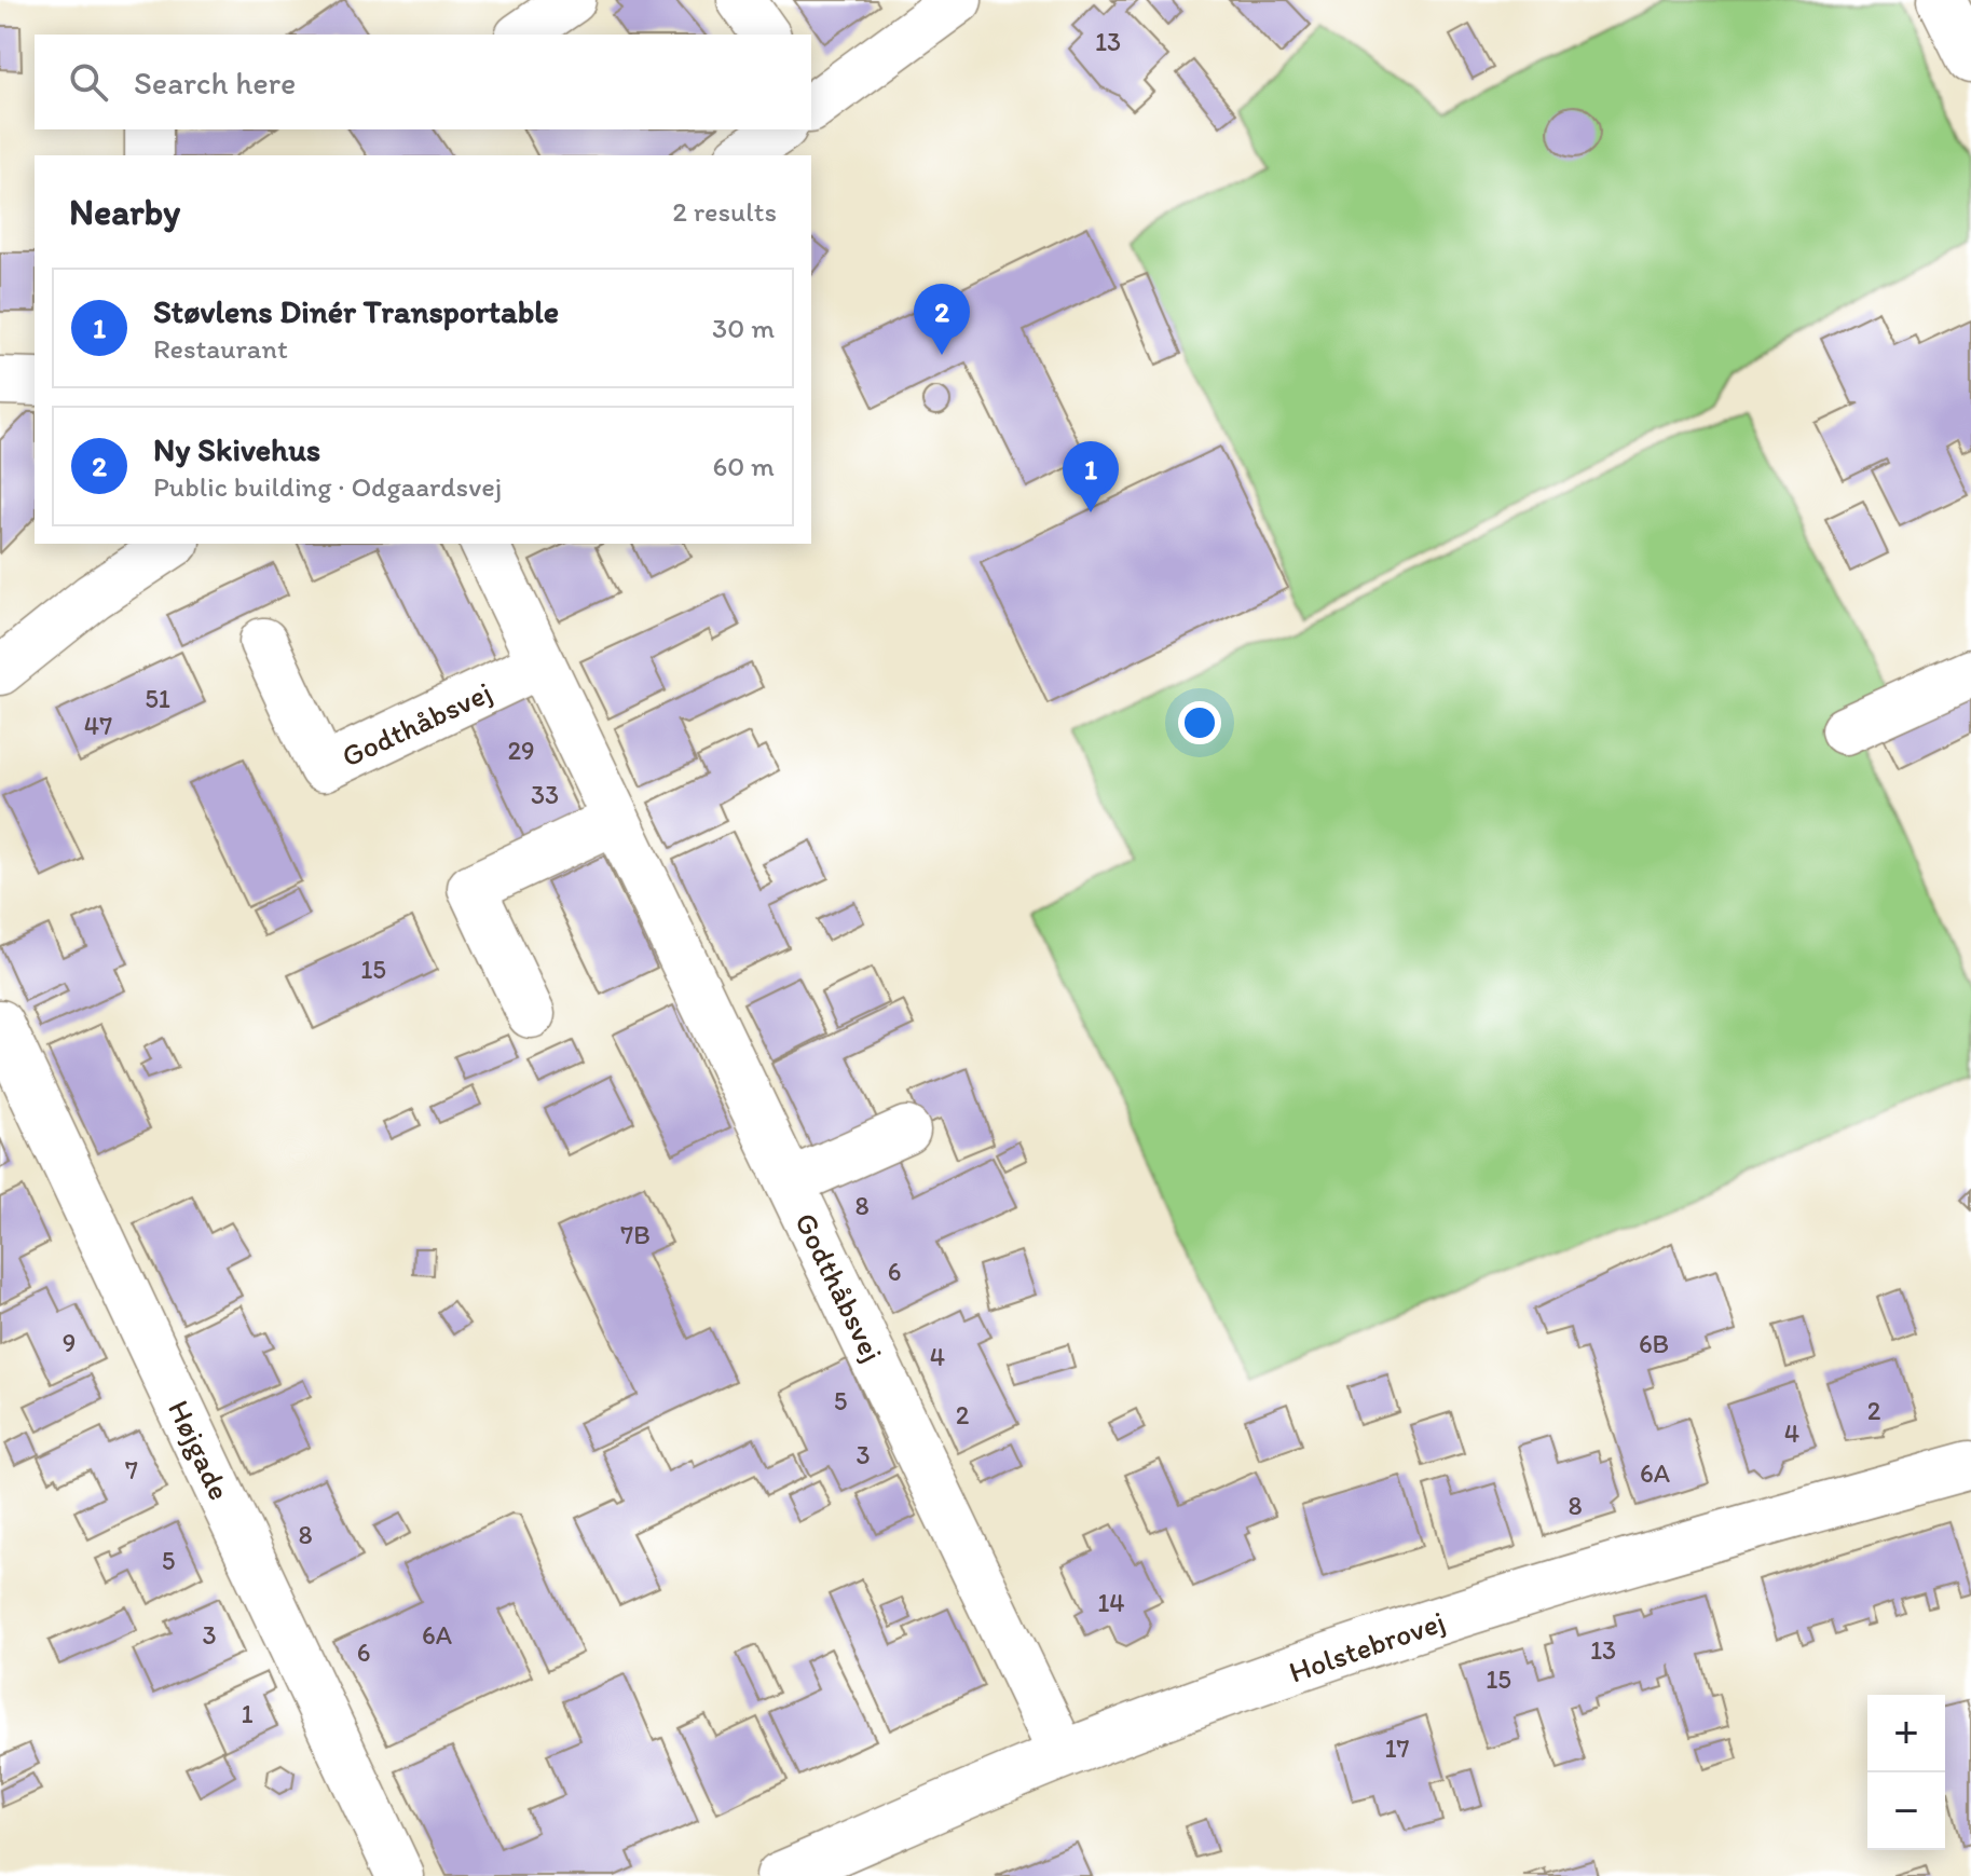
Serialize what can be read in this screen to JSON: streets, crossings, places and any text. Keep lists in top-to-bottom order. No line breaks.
{"streets":{"street":["Godthåbsvej","Højgade","Holstebrovej"]},"crossings":[["Godthåbsvej","Holstebrovej"]],"house_numbers":["13","51","47","29","33","15","8","7B","6","9","6B","4","5","2","2","4","3","7","6A","8","8","5","14","3","6A","13","6","15","1","17"],"page":{"search":"Search here","heading":["Nearby","2 results"],"list":[{"mark":"1","name":"Støvlens Dinér Transportable","note":"Restaurant","value":"30 m"},{"mark":"2","name":"Ny Skivehus","note":"Public building · Odgaardsvej","value":"60 m"}],"pins":["2","1"],"map_buttons":["+","−"]}}
